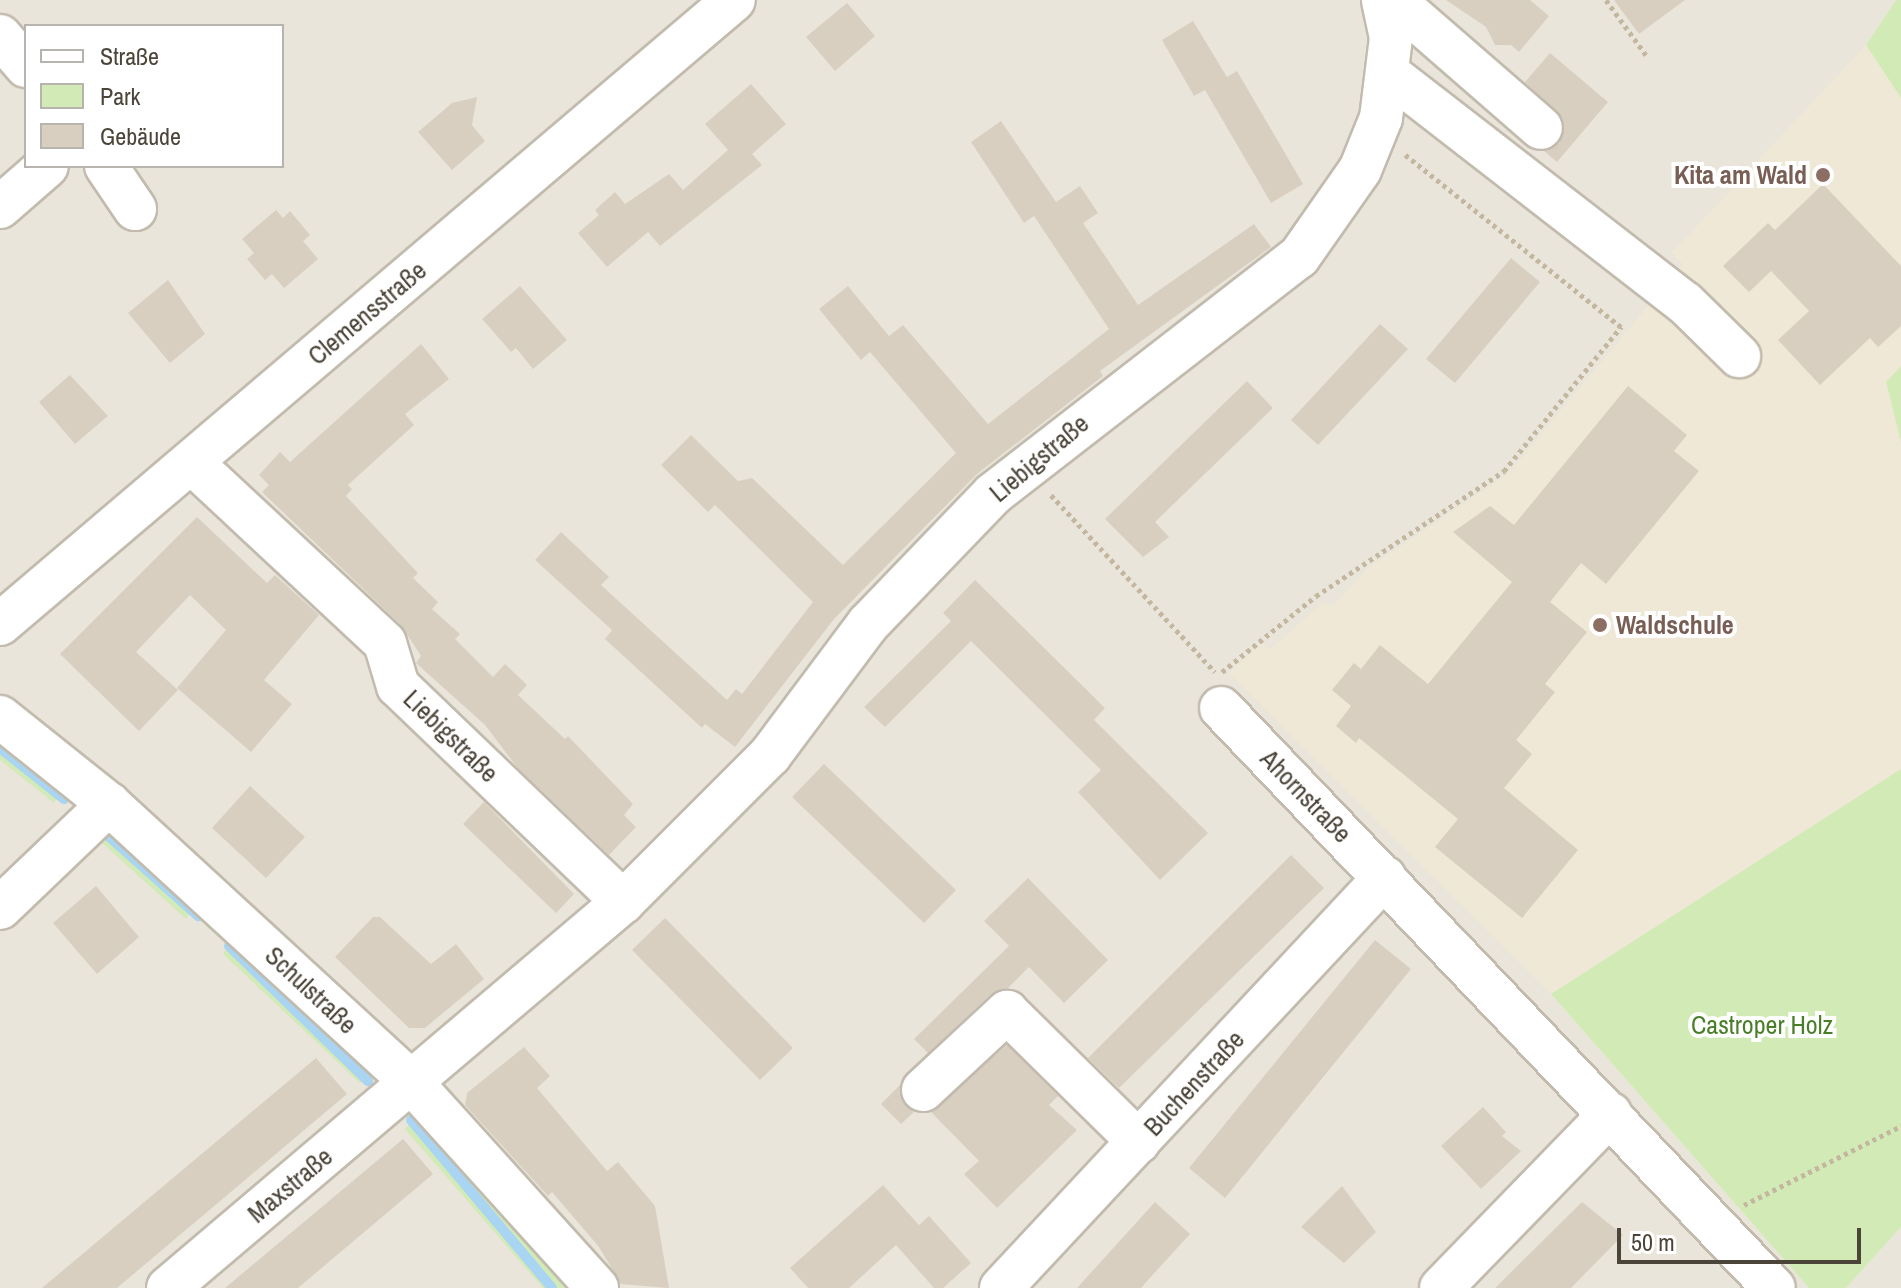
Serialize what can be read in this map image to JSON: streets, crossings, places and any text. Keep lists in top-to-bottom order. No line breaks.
{"streets":{"street":["Clemensstraße","Liebigstraße","Ahornstraße","Schulstraße","Buchenstraße","Maxstraße"]},"crossings":[["Clemensstraße","Liebigstraße"],["Liebigstraße","Schulstraße"],["Liebigstraße","Maxstraße"],["Ahornstraße","Buchenstraße"],["Schulstraße","Maxstraße"]],"parks":["Castroper Holz"],"places":["Kita am Wald","Waldschule"],"legend":["Straße","Park","Gebäude"],"scale_bar":"50 m"}
